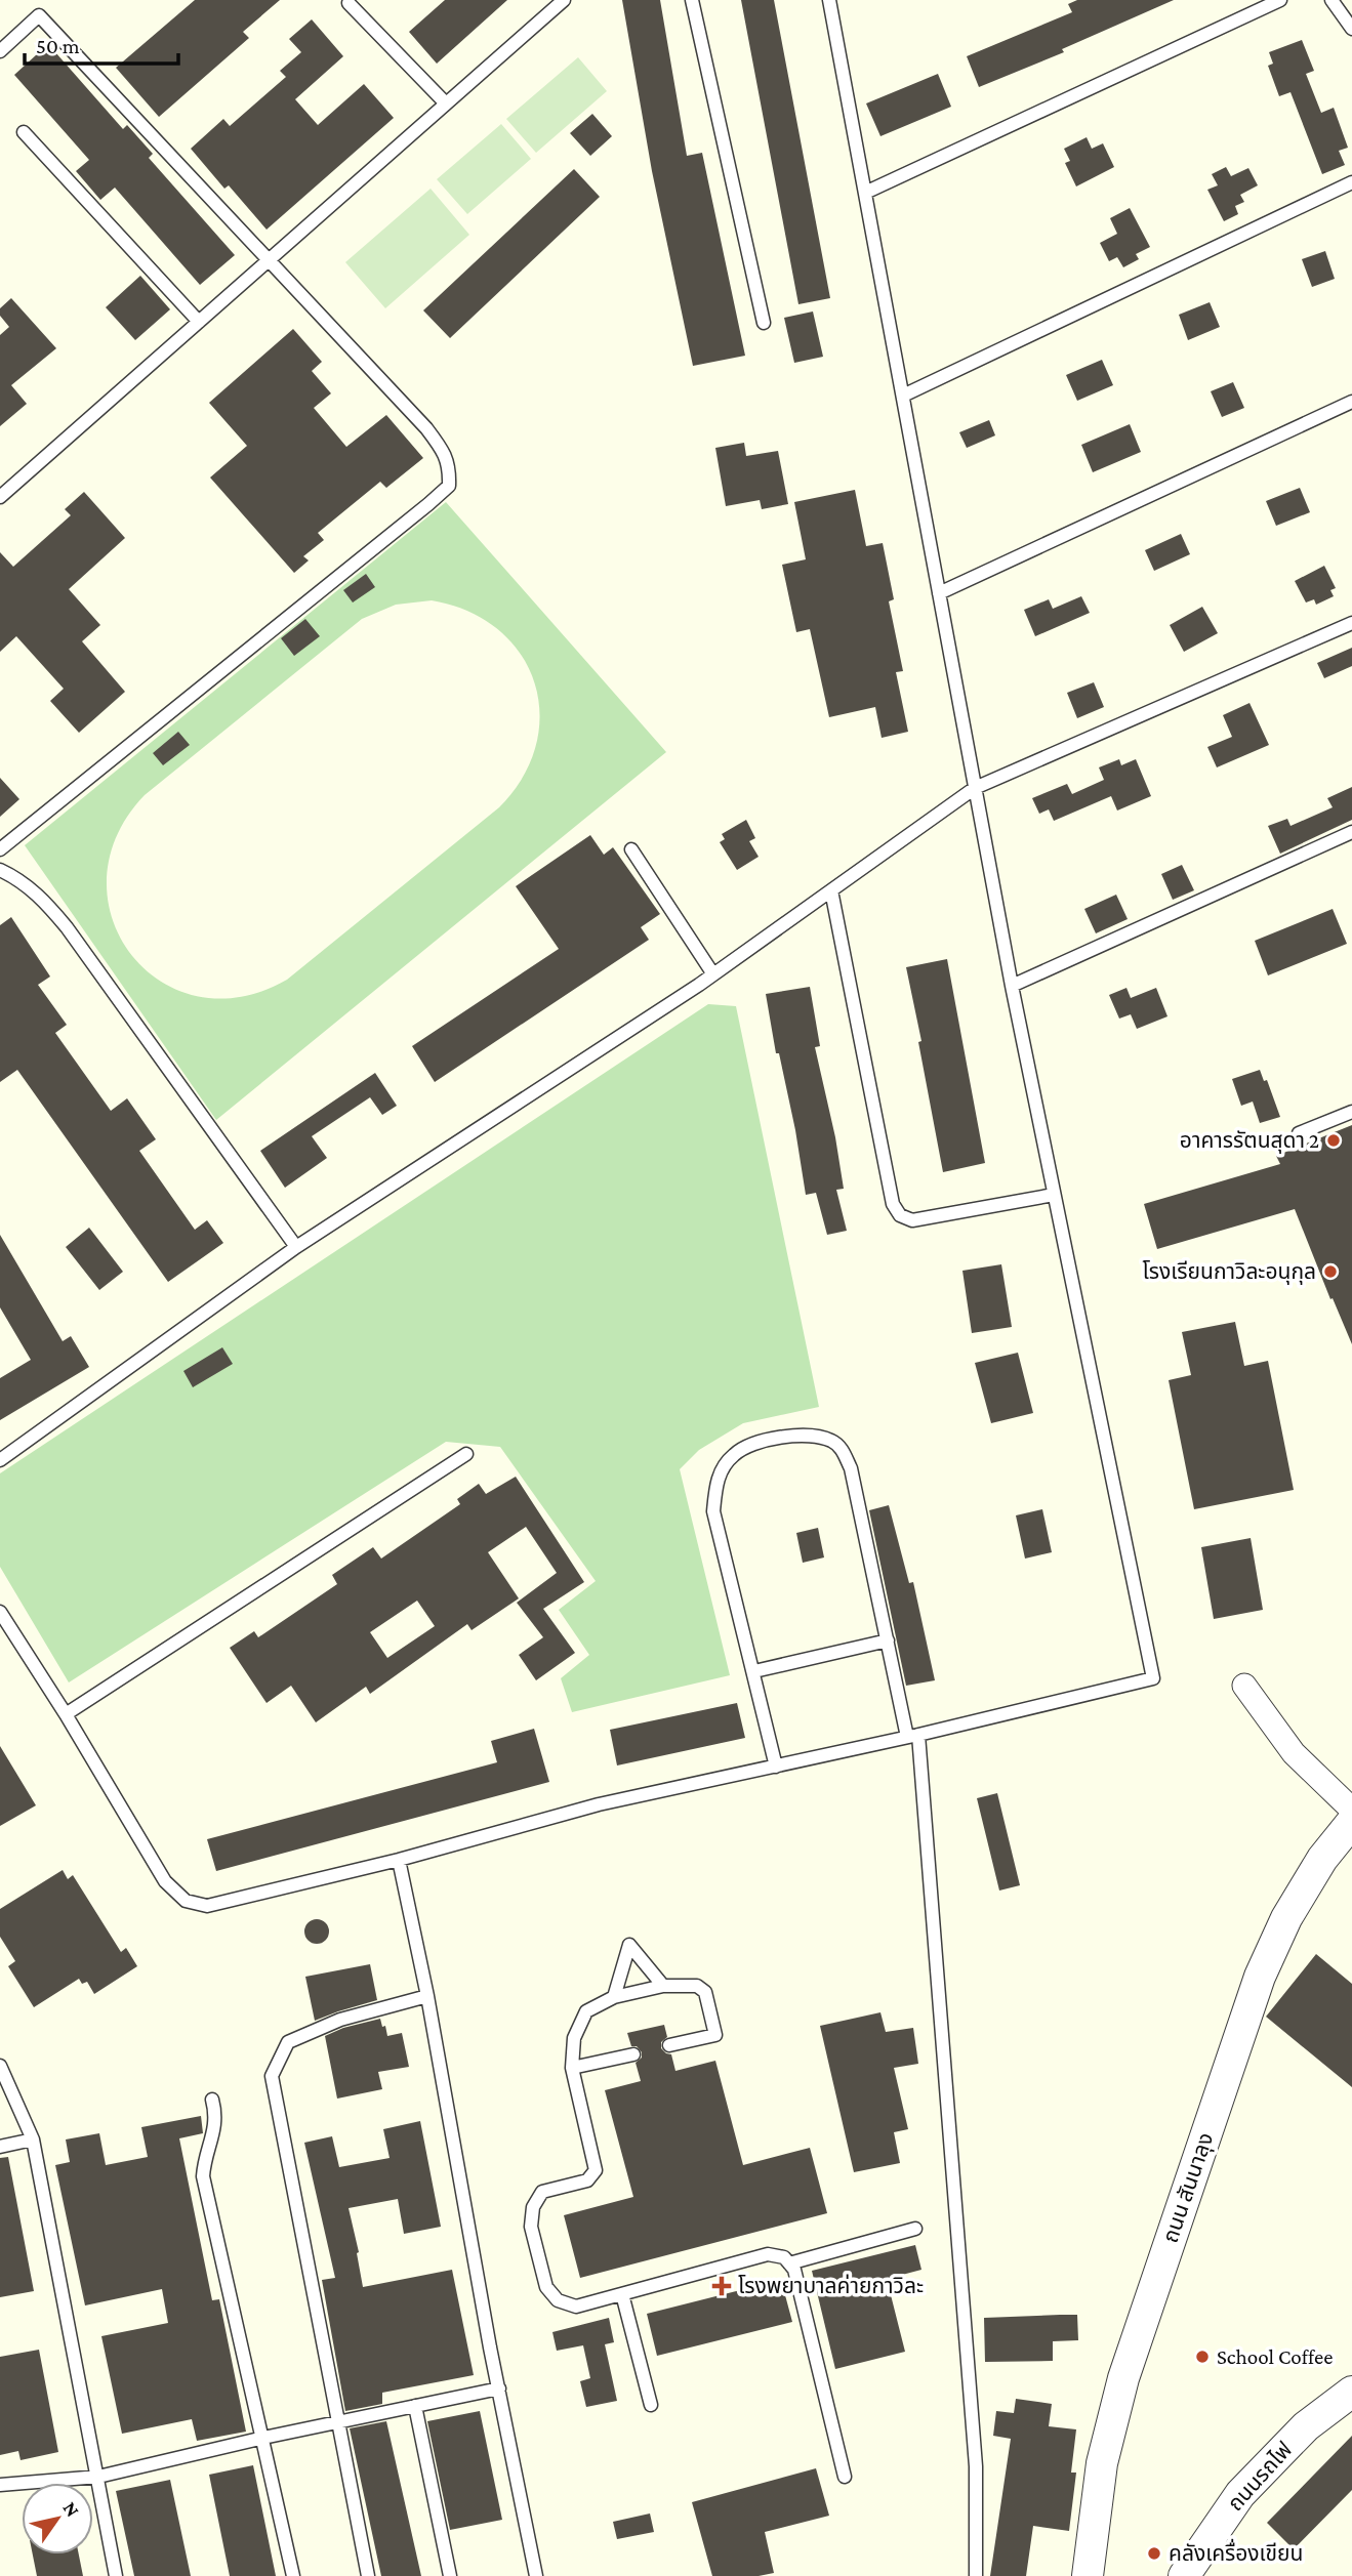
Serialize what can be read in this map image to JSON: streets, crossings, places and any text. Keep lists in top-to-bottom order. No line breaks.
{"streets":{"street":["ถนน สันนาลุง","ถนนรถไฟ"]},"places":{"other":["อาคารรัตนสุดา 2","โรงเรียนกาวิละอนุกุล","School Coffee","คลังเครื่องเขียน"],"health":["โรงพยาบาลค่ายกาวิละ"]},"scale_bar":"50 m","north":"top right"}
